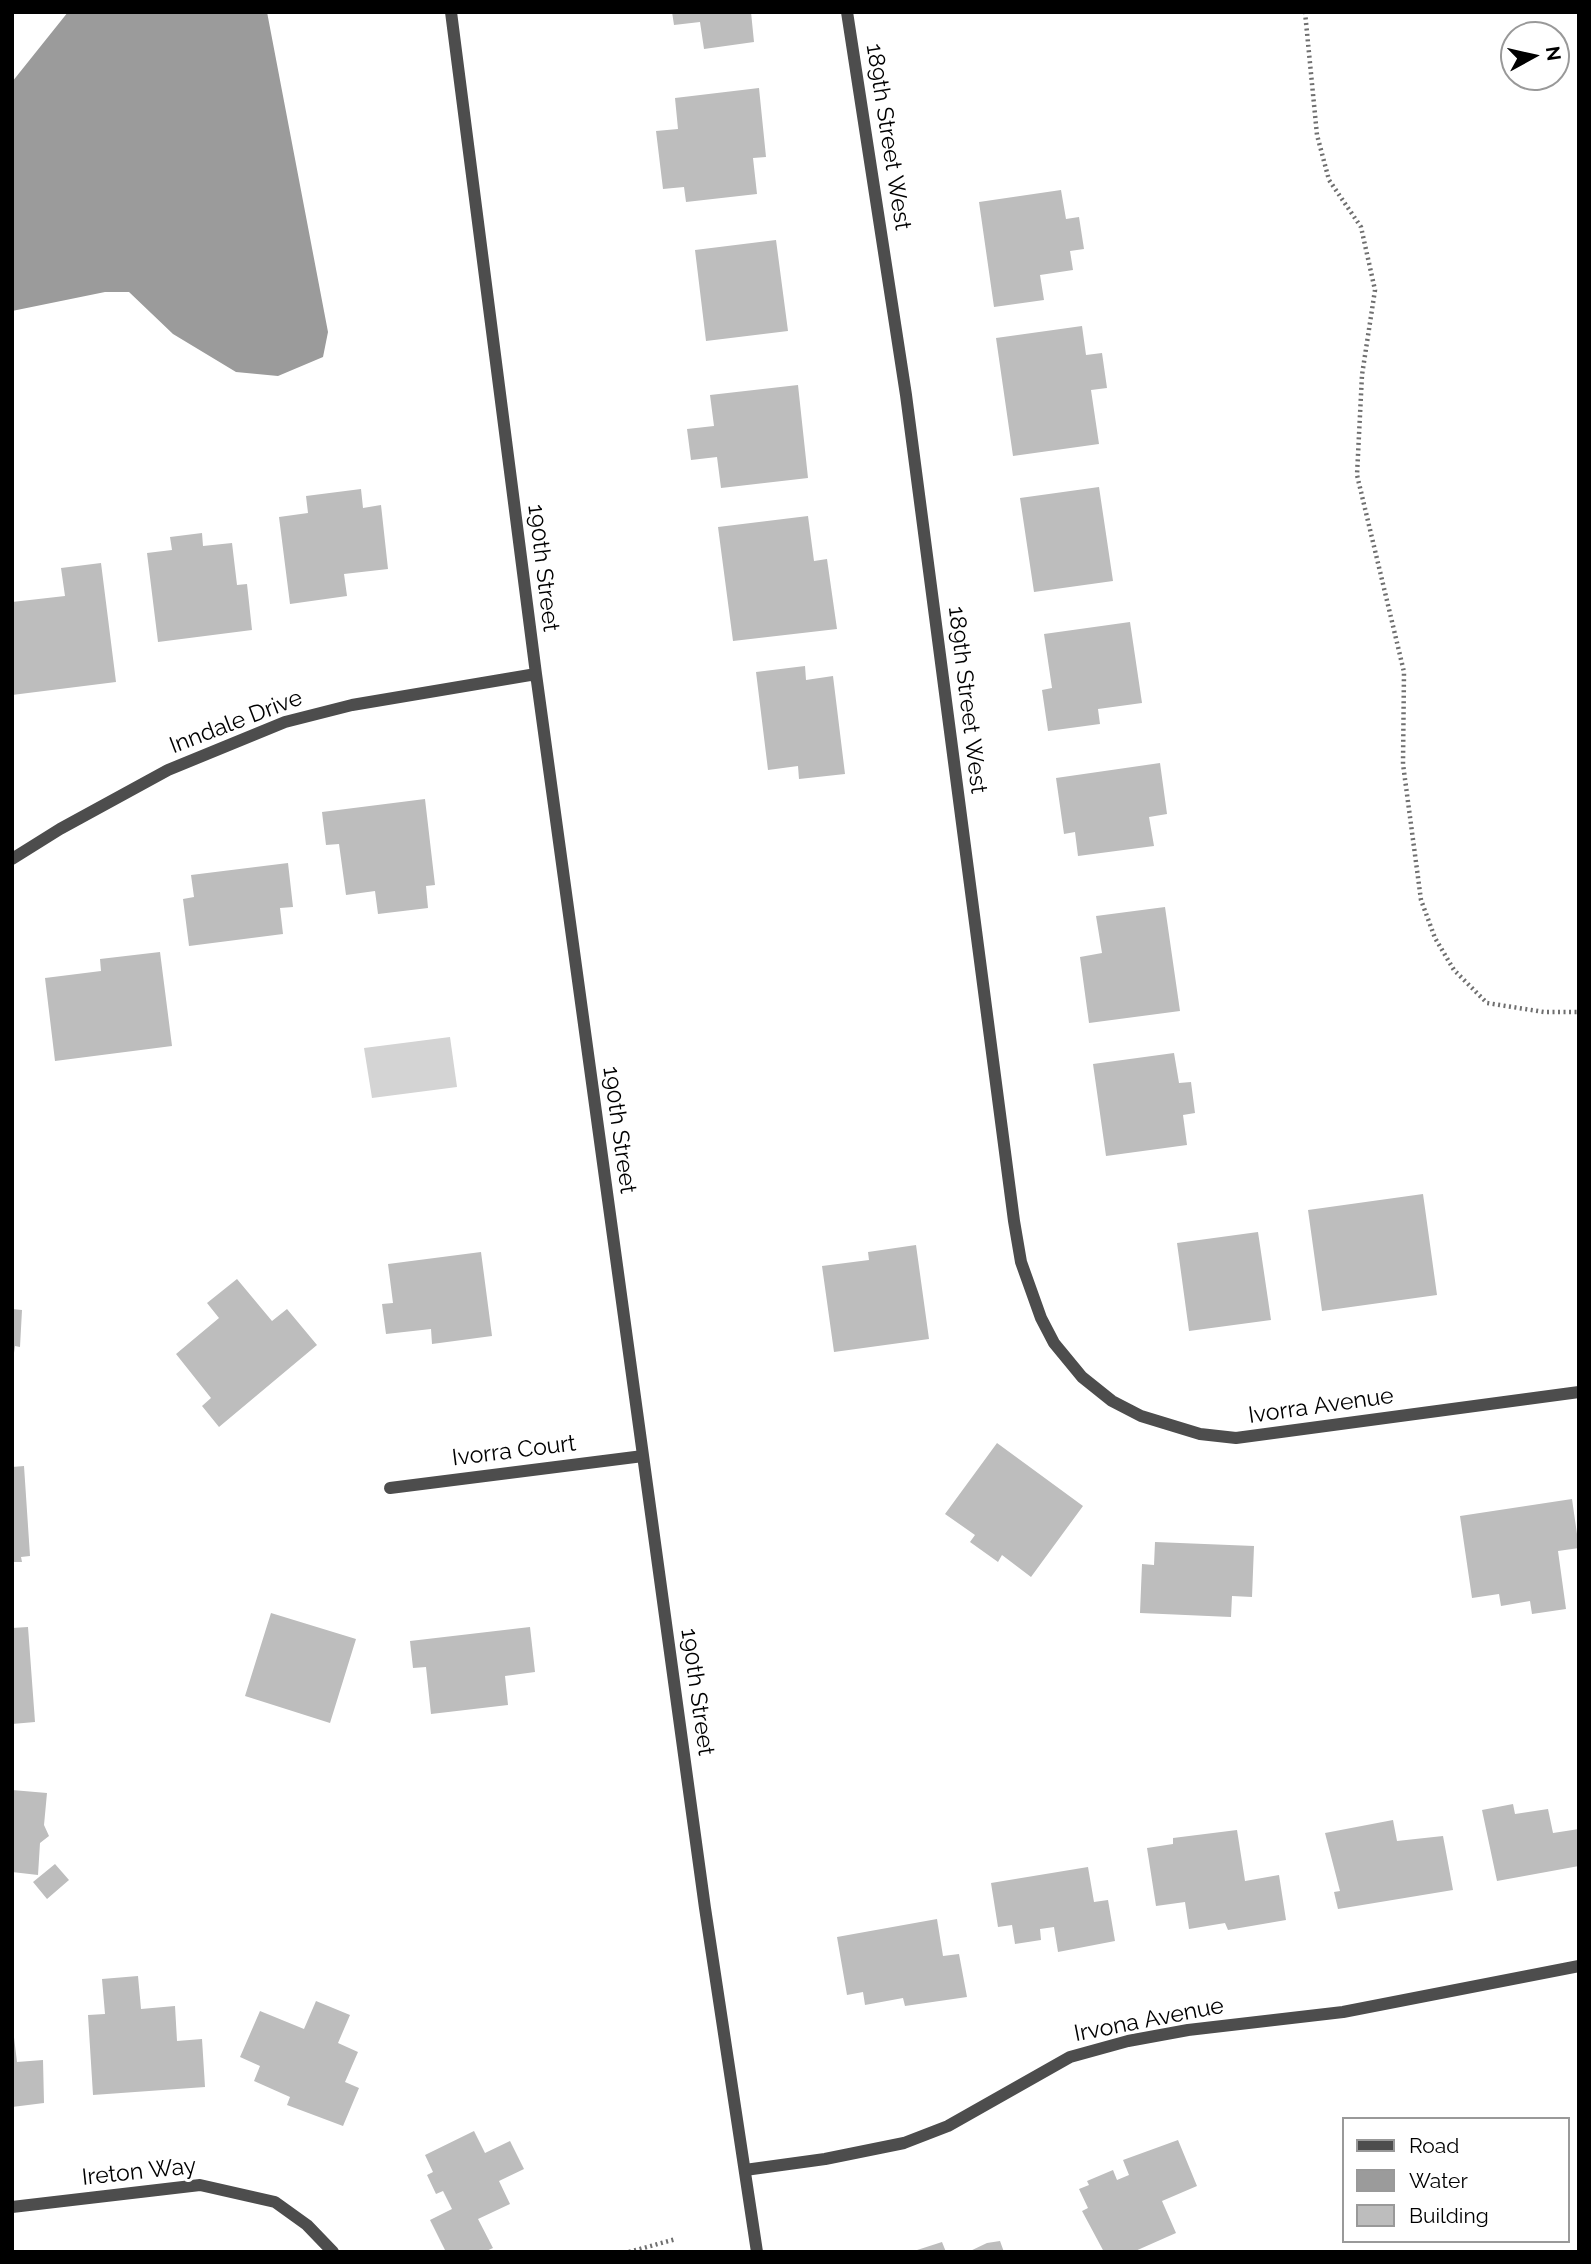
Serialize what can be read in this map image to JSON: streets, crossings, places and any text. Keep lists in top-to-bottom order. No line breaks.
{"streets":{"street":["189th Street West","190th Street","Inndale Drive","Ivorra Avenue","Ivorra Court","Irvona Avenue","Ireton Way"]},"crossings":[["189th Street West","Ivorra Avenue"],["190th Street","Inndale Drive"],["190th Street","Ivorra Court"],["190th Street","Irvona Avenue"]],"legend":["Road","Water","Building"],"north":"right"}
